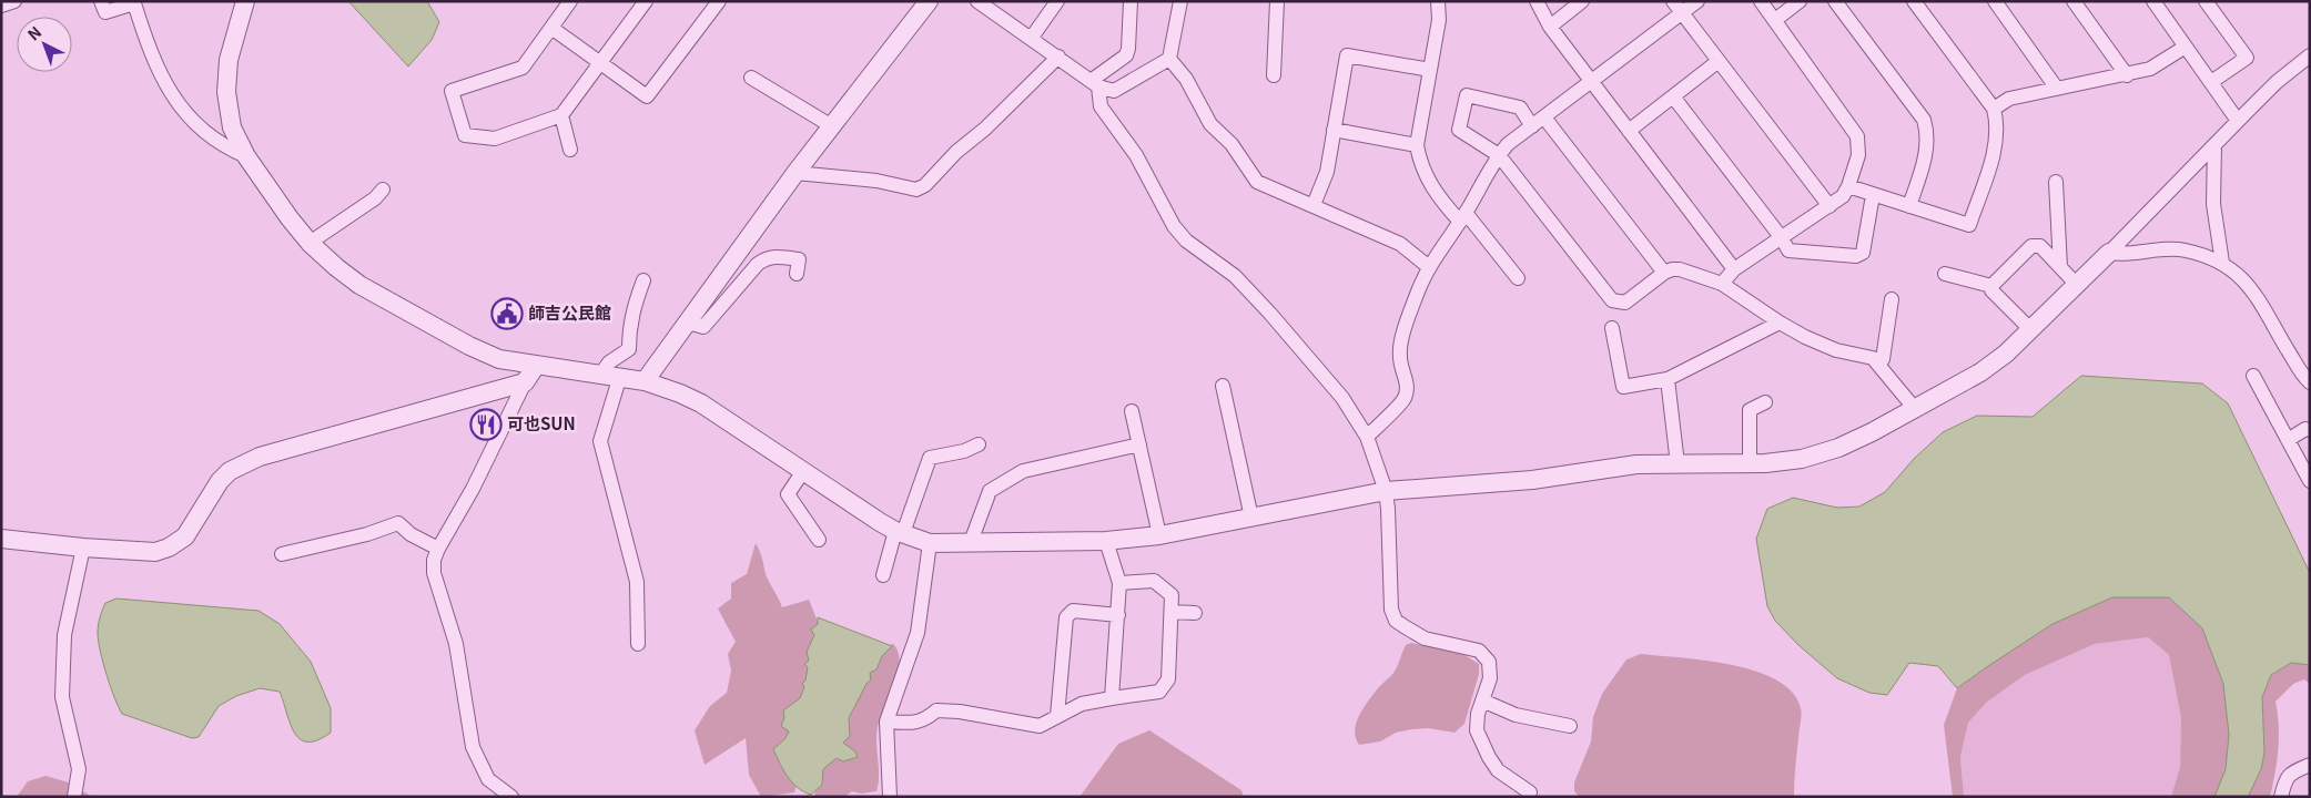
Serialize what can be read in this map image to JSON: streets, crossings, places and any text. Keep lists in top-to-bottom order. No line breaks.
{"places":{"public building":["師吉公民館"],"restaurant":["可也SUN"]},"north":"top left"}
